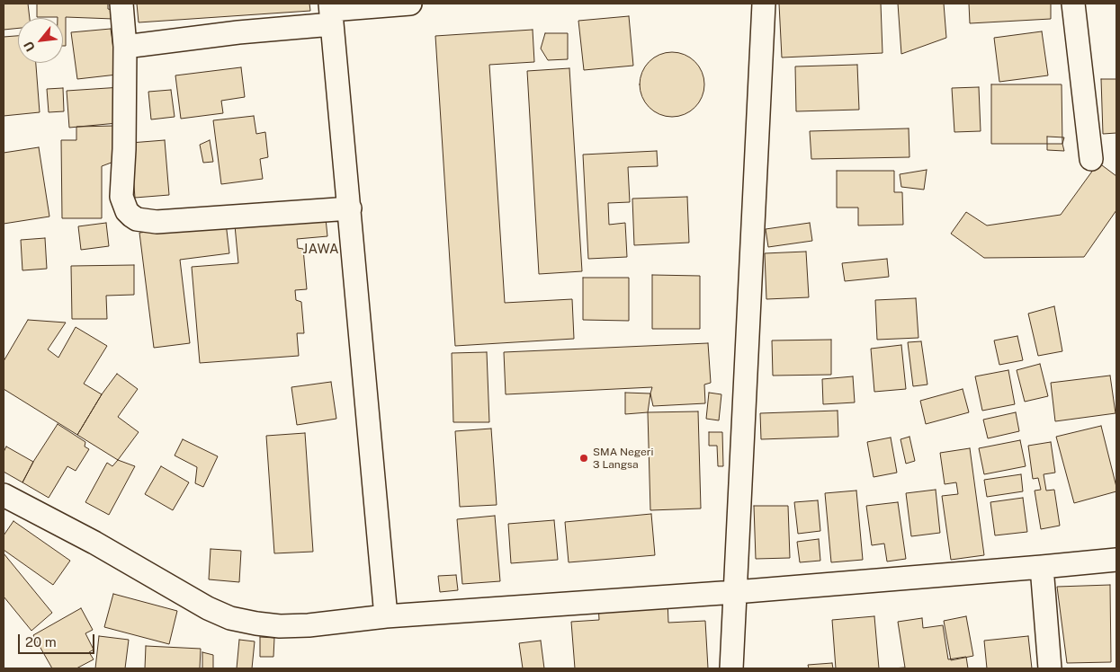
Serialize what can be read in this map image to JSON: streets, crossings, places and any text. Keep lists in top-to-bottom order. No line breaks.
{"districts":["JAWA"],"places":["SMA Negeri 3 Langsa"],"scale_bar":"20 m","north":"bottom left"}
